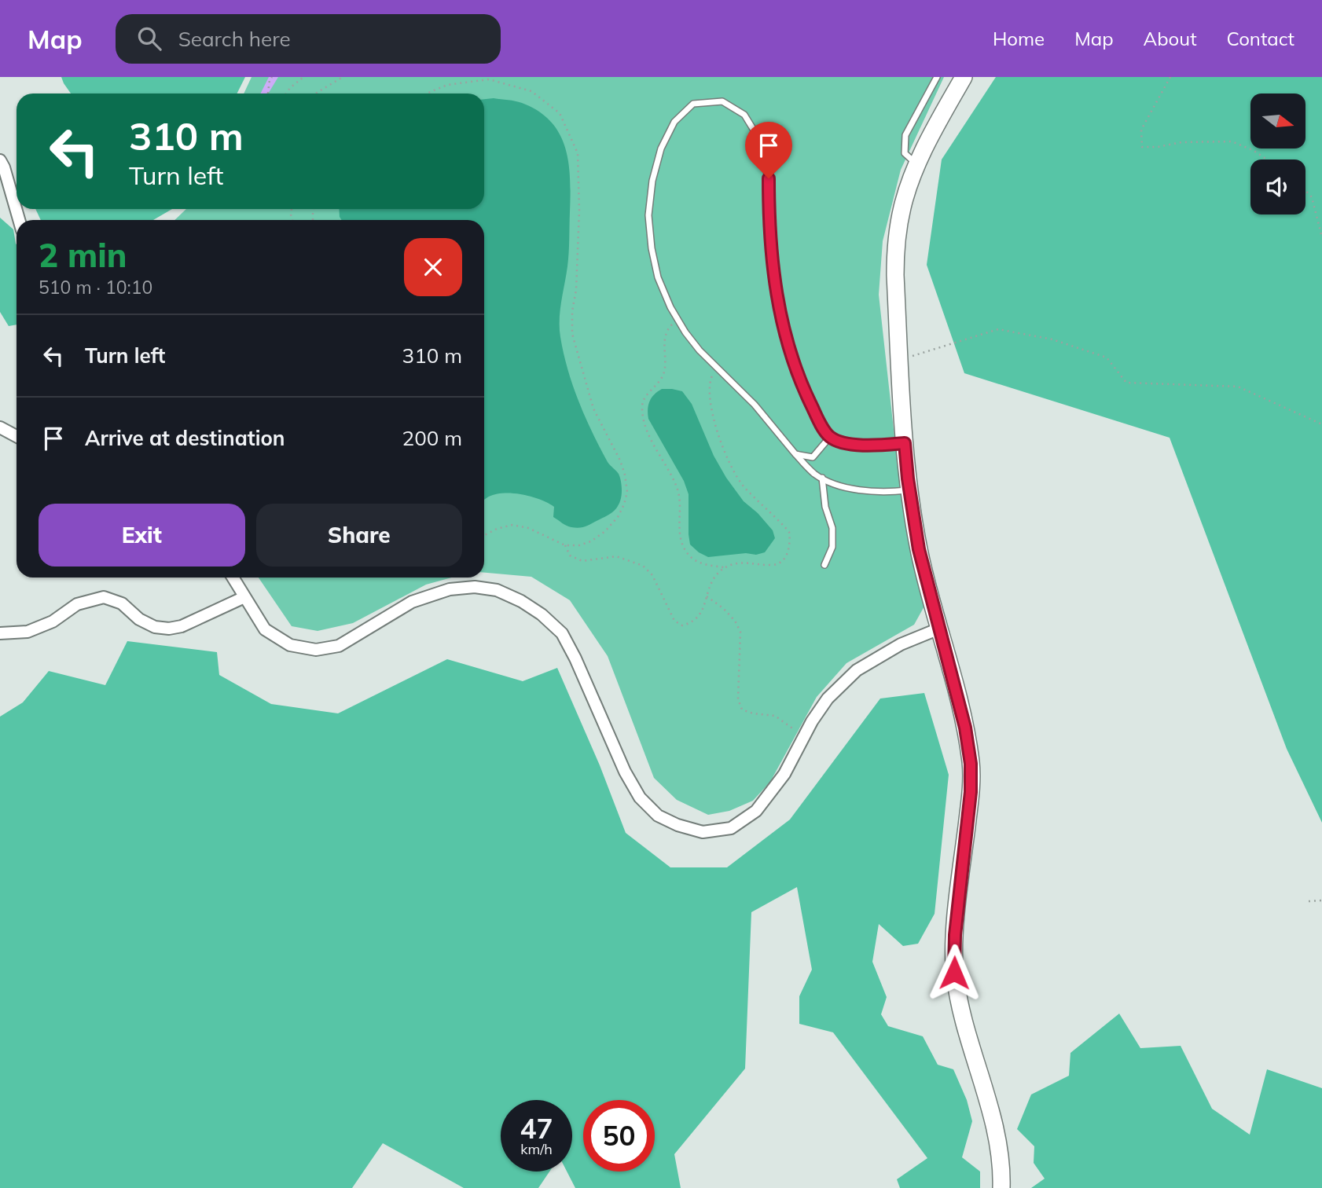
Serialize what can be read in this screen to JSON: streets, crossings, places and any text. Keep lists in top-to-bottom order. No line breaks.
{"north":"right","page":{"header":"Map","search":"Search here","nav":["Home","Map","About","Contact"],"turn":["310 m","Turn left"],"heading":["2 min","510 m · 10:10"],"list":[{"name":"Turn left","value":"310 m"},{"name":"Arrive at destination","value":"200 m"}],"buttons":["Exit","Share"],"speed":"47 km/h","limit":"50"}}
